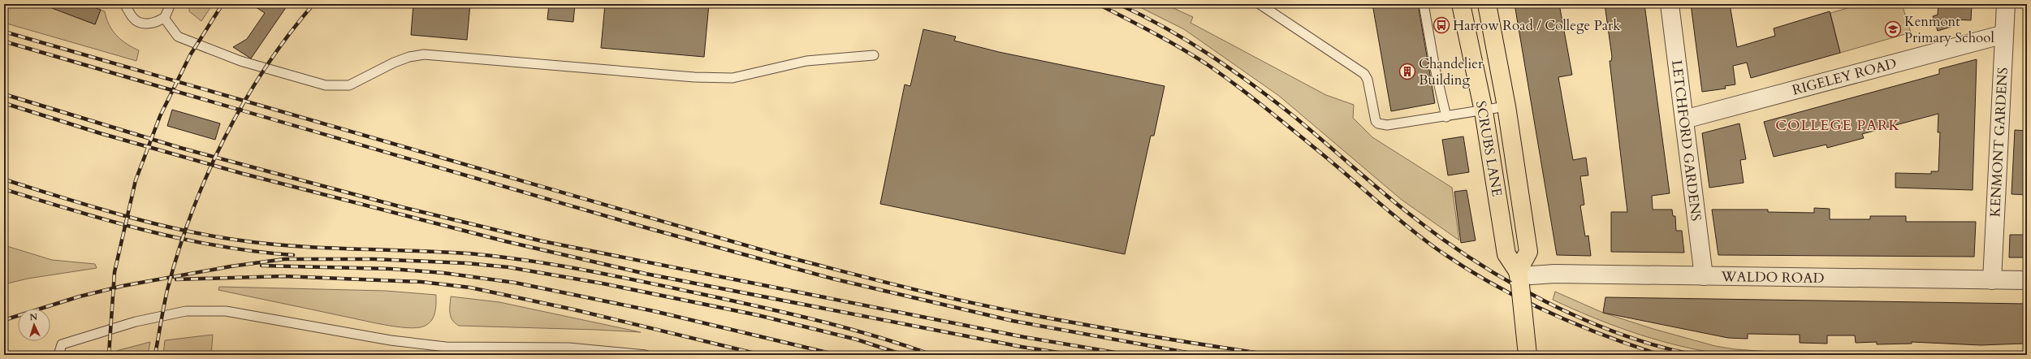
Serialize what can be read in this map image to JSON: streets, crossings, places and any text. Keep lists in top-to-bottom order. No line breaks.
{"streets":{"main road":["SCRUBS LANE"],"street":["RIGELEY ROAD","LETCHFORD GARDENS","KENMONT GARDENS","WALDO ROAD"]},"crossings":[["RIGELEY ROAD","LETCHFORD GARDENS"],["RIGELEY ROAD","KENMONT GARDENS"],["LETCHFORD GARDENS","WALDO ROAD"],["KENMONT GARDENS","WALDO ROAD"],["SCRUBS LANE","WALDO ROAD"]],"districts":["COLLEGE PARK"],"places":{"bus stop":["Harrow Road / College Park"],"school or university":["Kenmont Primary School"],"building":["Chandelier Building"]},"north":"top"}
